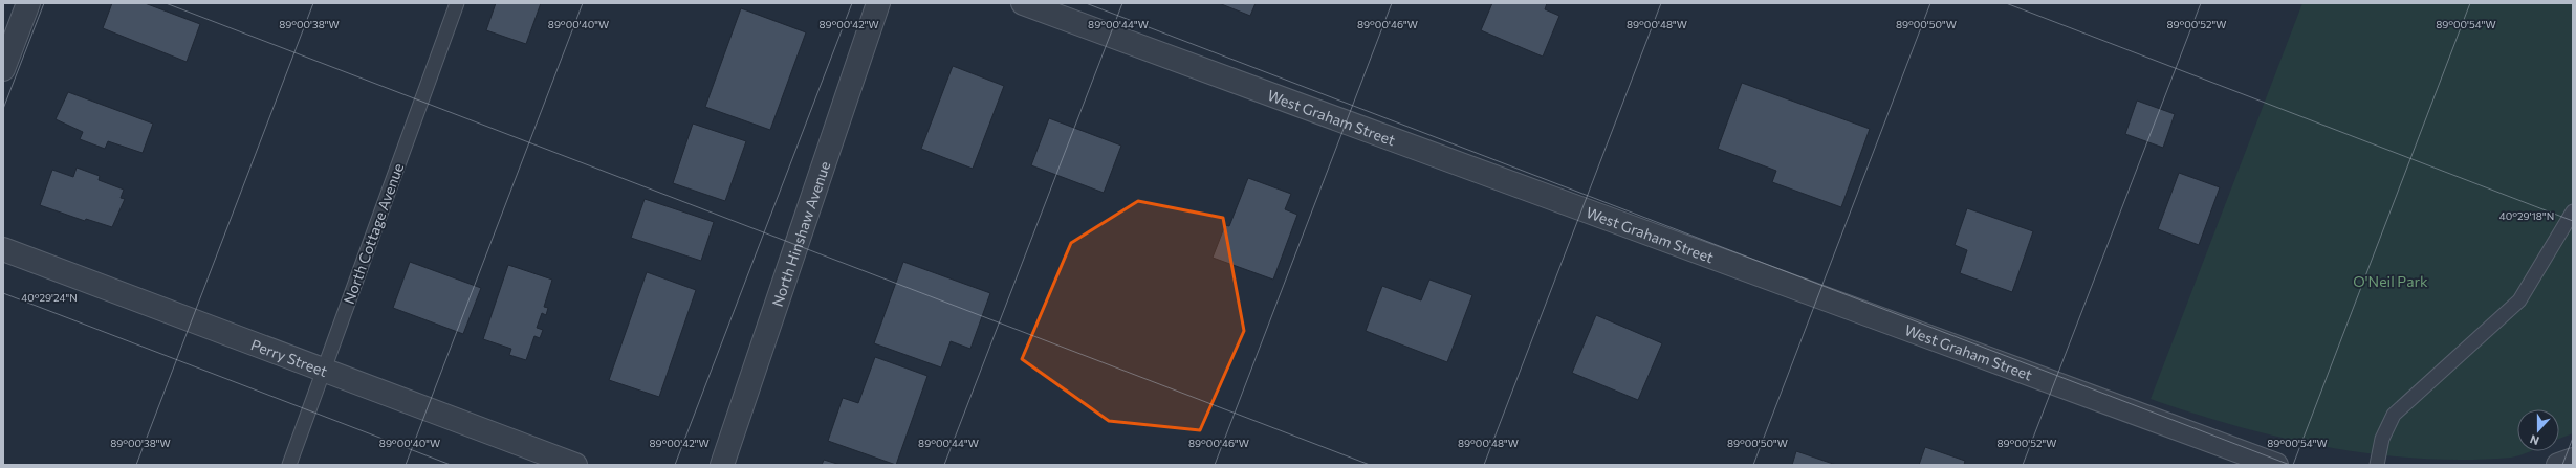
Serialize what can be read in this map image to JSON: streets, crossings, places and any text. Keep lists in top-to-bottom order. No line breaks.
{"streets":{"street":["West Graham Street","North Hinshaw Avenue","Perry Street"],"lane":["North Cottage Avenue"]},"crossings":[["North Cottage Avenue","Perry Street"]],"parks":["O'Neil Park"],"north":"bottom","coordinates":["89°00'52\"W","89°00'54\"W","89°00'38\"W","89°00'40\"W","89°00'42\"W","89°00'44\"W","89°00'46\"W","89°00'48\"W","89°00'50\"W","40°29'18\"N","40°29'24\"N"]}
